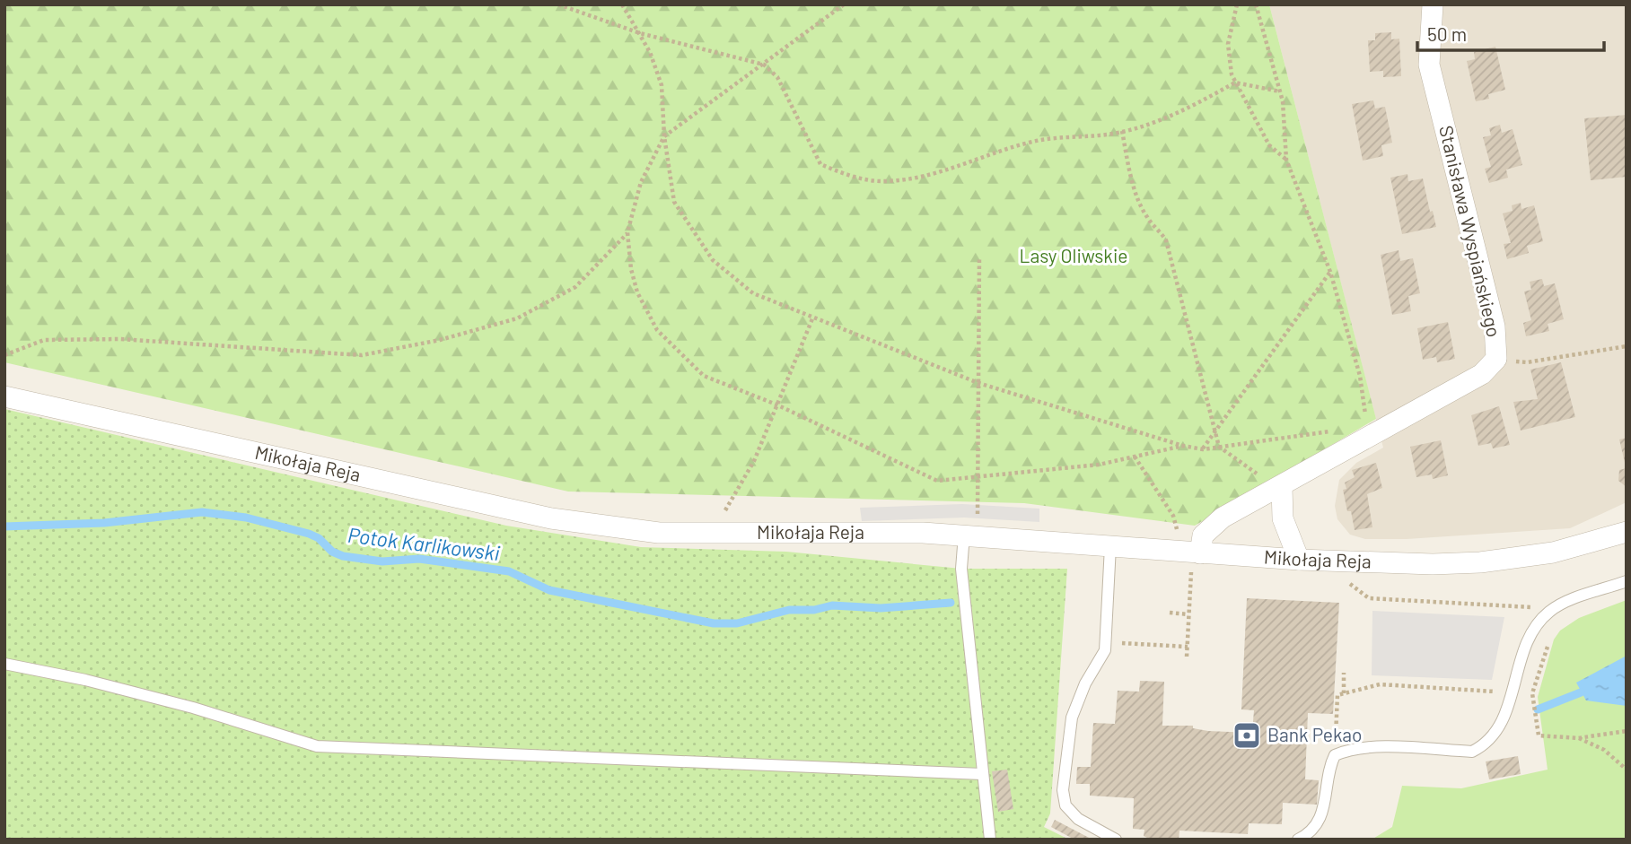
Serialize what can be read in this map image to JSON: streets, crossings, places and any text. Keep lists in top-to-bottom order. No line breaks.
{"streets":{"street":["Stanisława Wyspiańskiego","Mikołaja Reja"]},"crossings":[["Stanisława Wyspiańskiego","Mikołaja Reja"]],"water":["Potok Karlikowski"],"parks":["Lasy Oliwskie"],"places":{"bank":["Bank Pekao"]},"scale_bar":"50 m"}
